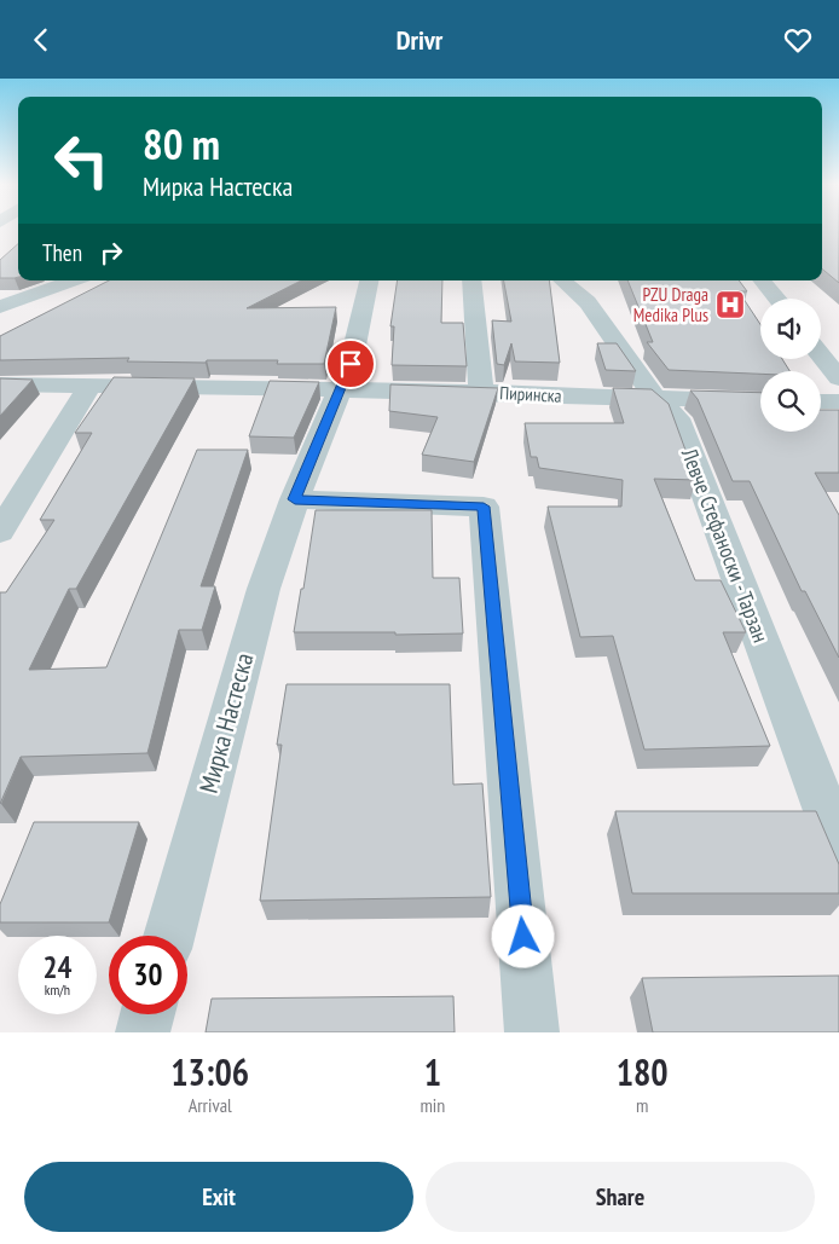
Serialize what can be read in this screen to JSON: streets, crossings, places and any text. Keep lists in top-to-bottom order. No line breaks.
{"streets":{"street":["Пиринска","Левче Стефаноски - Тарзан","Мирка Настеска"]},"crossings":[["Пиринска","Левче Стефаноски - Тарзан"],["Пиринска","Мирка Настеска"]],"places":{"hospital":["PZU Draga Medika Plus"]},"page":{"header":"Drivr","turn":["80 m","Мирка Настеска"],"then":"Then","speed":"24 km/h","limit":"30","eta":["13:06","Arrival","1","min","180","m"],"buttons":["Exit","Share"]}}
